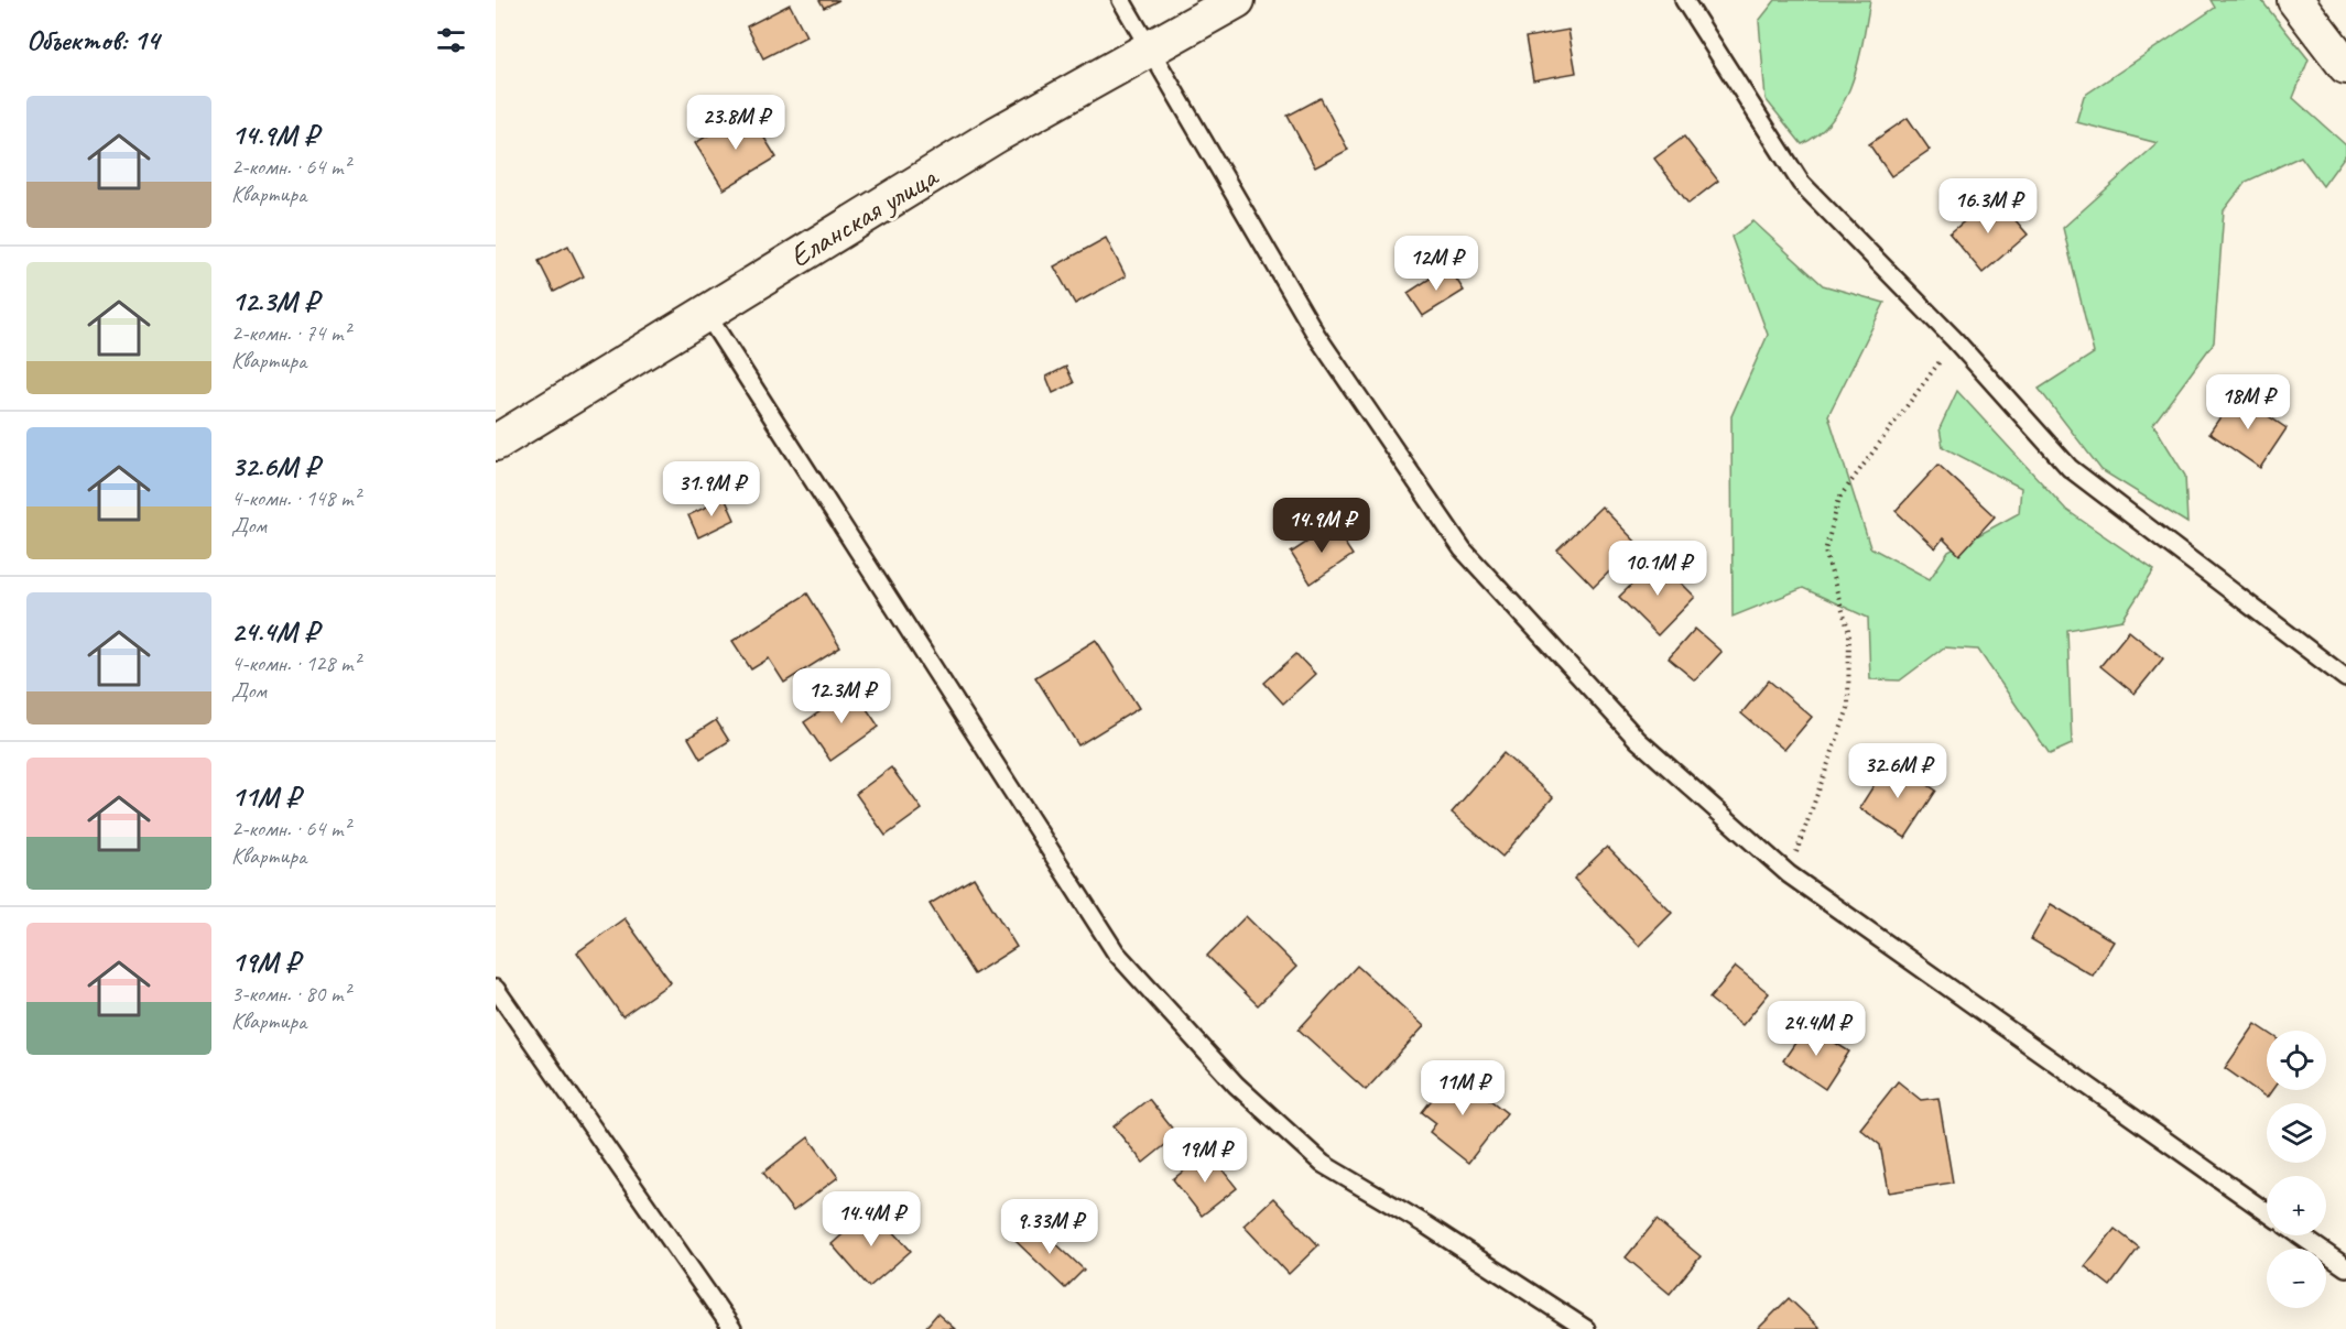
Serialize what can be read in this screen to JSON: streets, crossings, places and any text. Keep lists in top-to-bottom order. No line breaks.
{"streets":{"street":["Еланская улица"]},"page":{"heading":"Объектов: 14","list":[{"name":"14.9M ₽","note":"2-комн. · 64 m² · Квартира"},{"name":"12.3M ₽","note":"2-комн. · 74 m² · Квартира"},{"name":"32.6M ₽","note":"4-комн. · 148 m² · Дом"},{"name":"24.4M ₽","note":"4-комн. · 128 m² · Дом"},{"name":"11M ₽","note":"2-комн. · 64 m² · Квартира"},{"name":"19M ₽","note":"3-комн. · 80 m² · Квартира"}],"price":["23.8M ₽","16.3M ₽","12M ₽","18M ₽","31.9M ₽","14.9M ₽","10.1M ₽","12.3M ₽","32.6M ₽","24.4M ₽","11M ₽","19M ₽","14.4M ₽","9.33M ₽"],"map_buttons":["+","−"]}}
